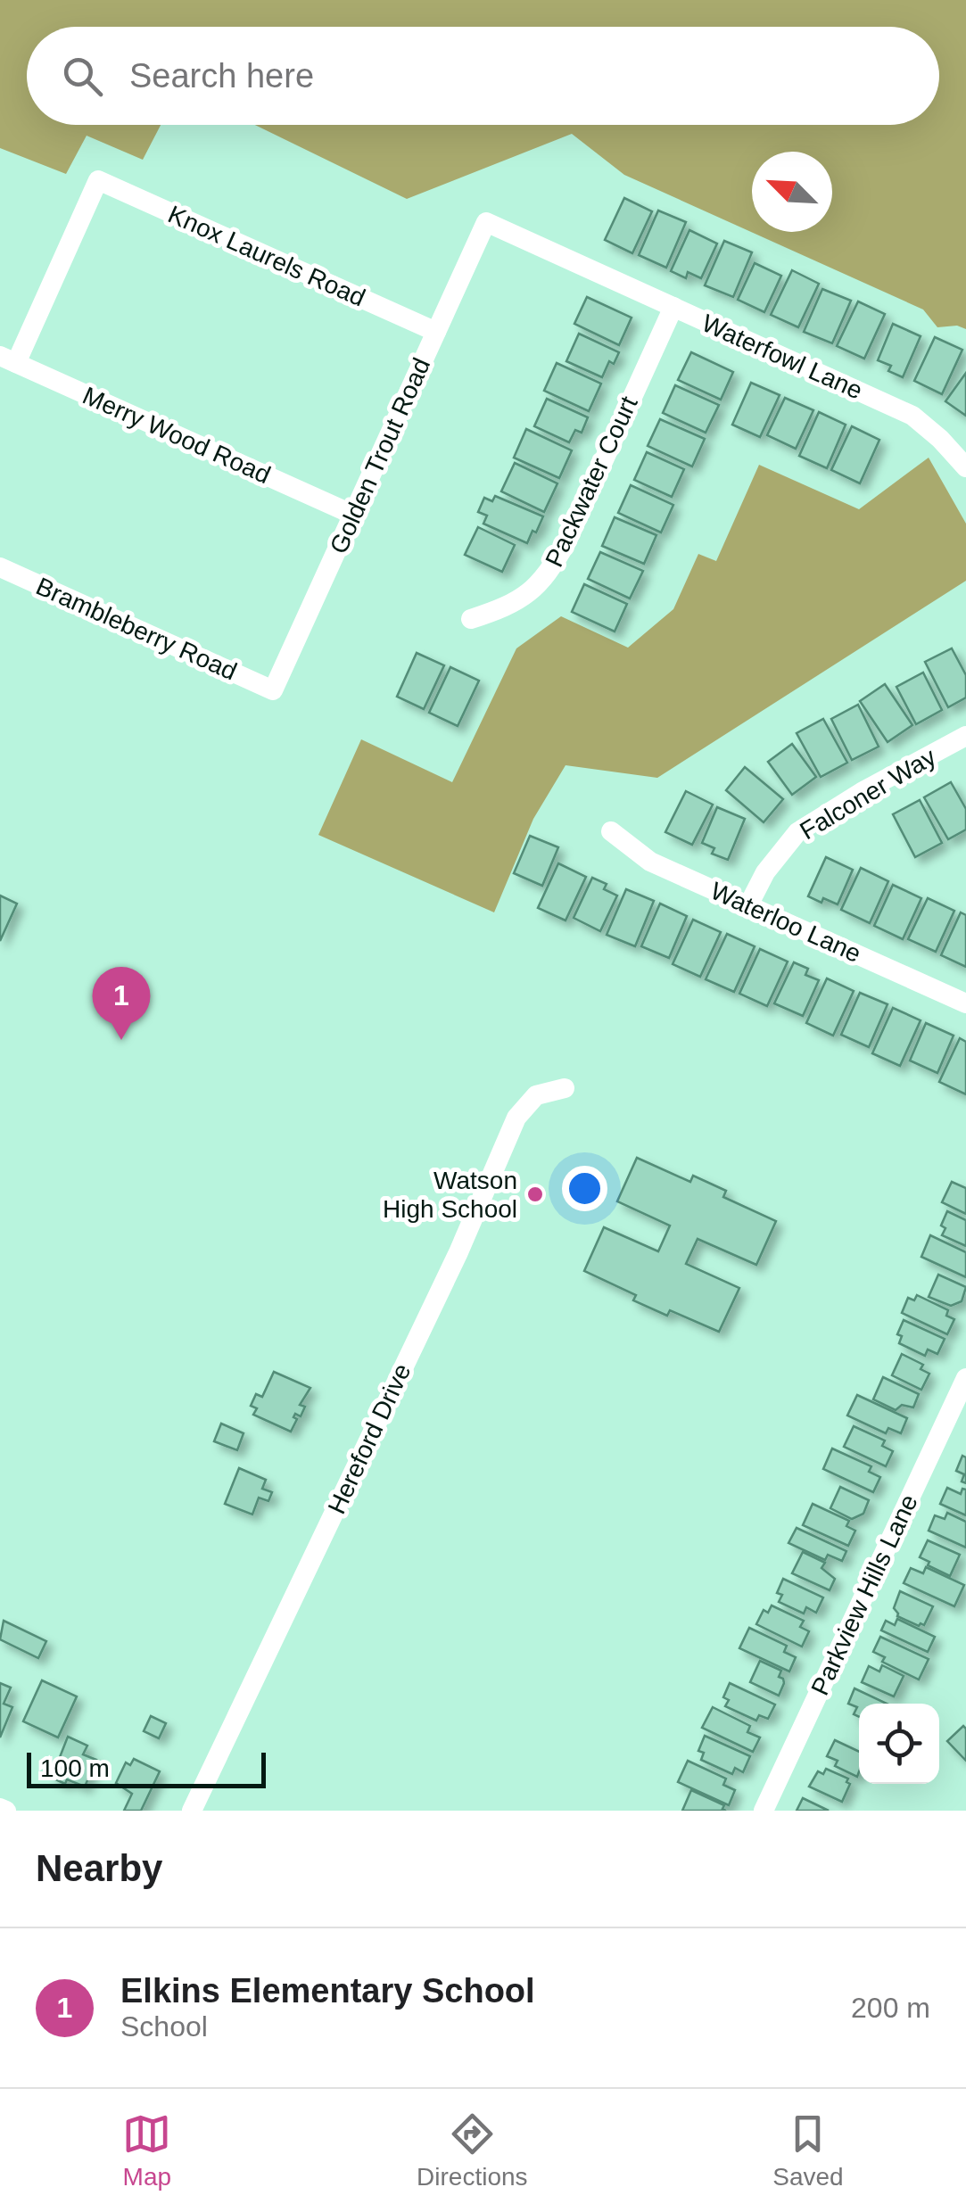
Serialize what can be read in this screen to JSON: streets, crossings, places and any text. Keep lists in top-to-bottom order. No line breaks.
{"streets":{"street":["Knox Laurels Road","Waterfowl Lane","Merry Wood Road","Golden Trout Road","Packwater Court","Brambleberry Road","Falconer Way","Waterloo Lane","Hereford Drive","Parkview Hills Lane"]},"crossings":[["Knox Laurels Road","Merry Wood Road"],["Knox Laurels Road","Golden Trout Road"],["Waterfowl Lane","Golden Trout Road"],["Waterfowl Lane","Packwater Court"],["Merry Wood Road","Golden Trout Road"],["Golden Trout Road","Brambleberry Road"],["Falconer Way","Waterloo Lane"]],"places":["Watson High School"],"scale_bar":"100 m","north":"top left","page":{"search":"Search here","pins":"1","scale":"100 m","heading":"Nearby","list":[{"mark":"1","name":"Elkins Elementary School","note":"School","value":"200 m"}],"nav":["Map","Directions","Saved"]}}
